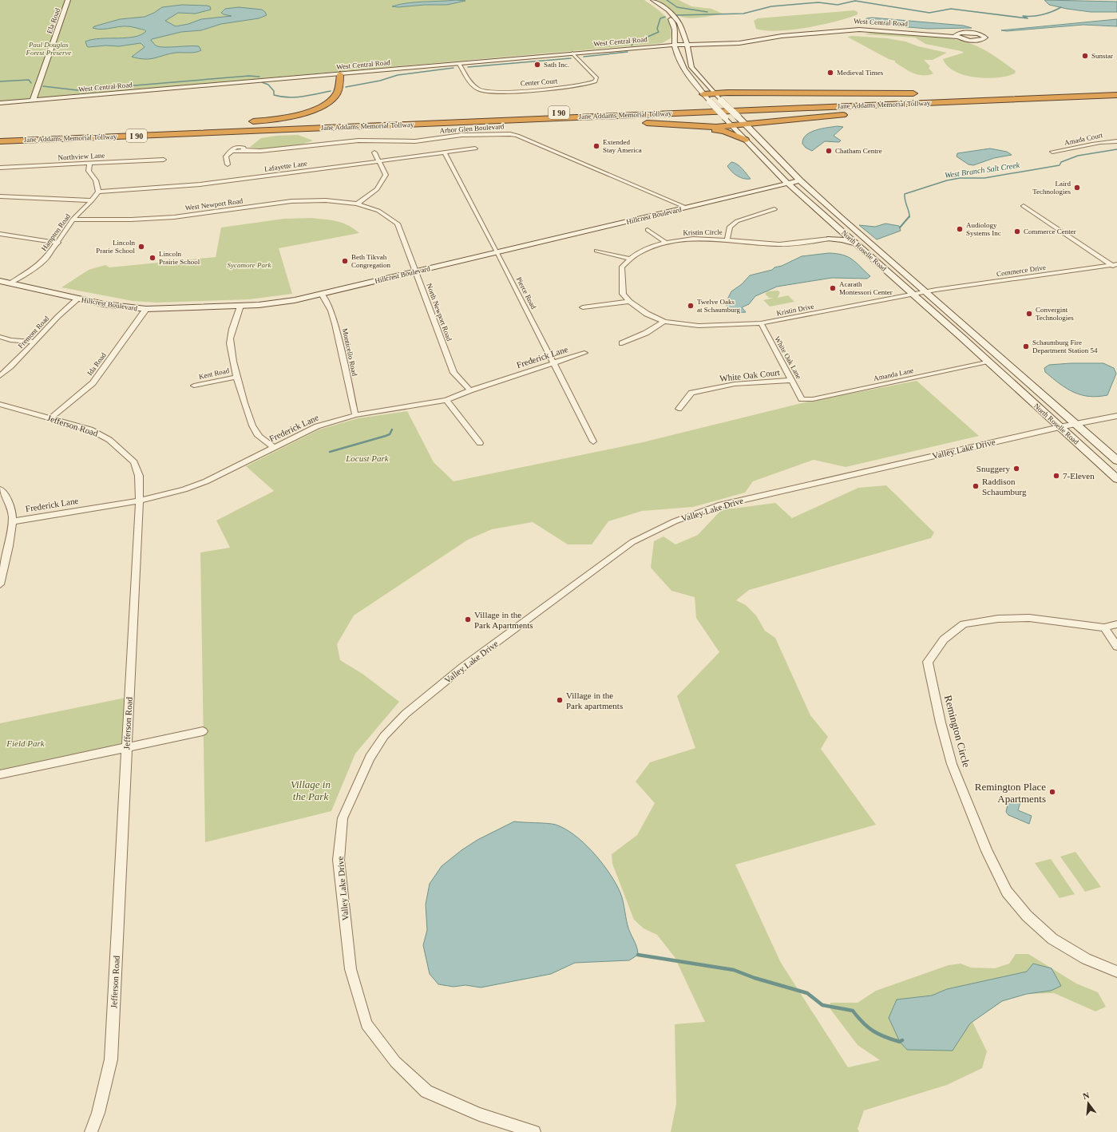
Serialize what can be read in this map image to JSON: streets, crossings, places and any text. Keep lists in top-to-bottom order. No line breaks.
{"streets":{"highway":["Jane Addams Memorial Tollway","I 90"],"street":["Ela Road","West Central Road","Center Court","Arbor Glen Boulevard","Amada Court","Northview Lane","Lafayette Lane","West Newport Road","Hillcrest Boulevard","Hampton Road","Kristin Circle","North Roselle Road","Commerce Drive","Pierce Road","Kristin Drive","North Newport Road","Fremont Road","Monticello Road","Frederick Lane","White Oak Lane","Ida Road","Kent Road","Amanda Lane","White Oak Court","Jefferson Road","Valley Lake Drive","Remington Circle"]},"crossings":[["Ela Road","West Central Road"],["West Central Road","Center Court"],["West Central Road","North Roselle Road"],["Arbor Glen Boulevard","Hillcrest Boulevard"],["Lafayette Lane","Hampton Road"],["Lafayette Lane","Pierce Road"],["West Newport Road","Hampton Road"],["West Newport Road","North Newport Road"],["Hillcrest Boulevard","Hampton Road"],["Hillcrest Boulevard","North Roselle Road"],["Hillcrest Boulevard","Pierce Road"],["Hillcrest Boulevard","North Newport Road"],["Hillcrest Boulevard","Fremont Road"],["Hillcrest Boulevard","Monticello Road"],["Hillcrest Boulevard","Ida Road"],["Hillcrest Boulevard","Kent Road"],["North Roselle Road","Commerce Drive"],["North Roselle Road","Kristin Drive"],["North Roselle Road","Amanda Lane"],["North Roselle Road","Valley Lake Drive"],["Commerce Drive","Kristin Drive"],["Pierce Road","Frederick Lane"],["Kristin Drive","White Oak Lane"],["North Newport Road","Frederick Lane"],["Monticello Road","Frederick Lane"],["Frederick Lane","Kent Road"],["Frederick Lane","Jefferson Road"],["White Oak Lane","Amanda Lane"],["White Oak Lane","White Oak Court"],["Ida Road","Jefferson Road"]],"water":["West Branch Salt Creek"],"parks":["Paul Douglas Forest Preserve","Sycamore Park","Locust Park","Field Park","Village in the Park"],"places":["Sunstar","Sath Inc.","Medieval Times","Extended Stay America","Chatham Centre","Laird Technologies","Audiology Systems Inc","Commerce Center","Lincoln Prarie School","Lincoln Prairie School","Beth Tikvah Congregation","Acarath Montessori Center","Twelve Oaks at Schaumburg","Convergint Technologies","Schaumburg Fire Department Station 54","Snuggery","7-Eleven","Raddison Schaumburg","Village in the Park Apartments","Village in the Park apartments","Remington Place Apartments"],"north":"top"}
